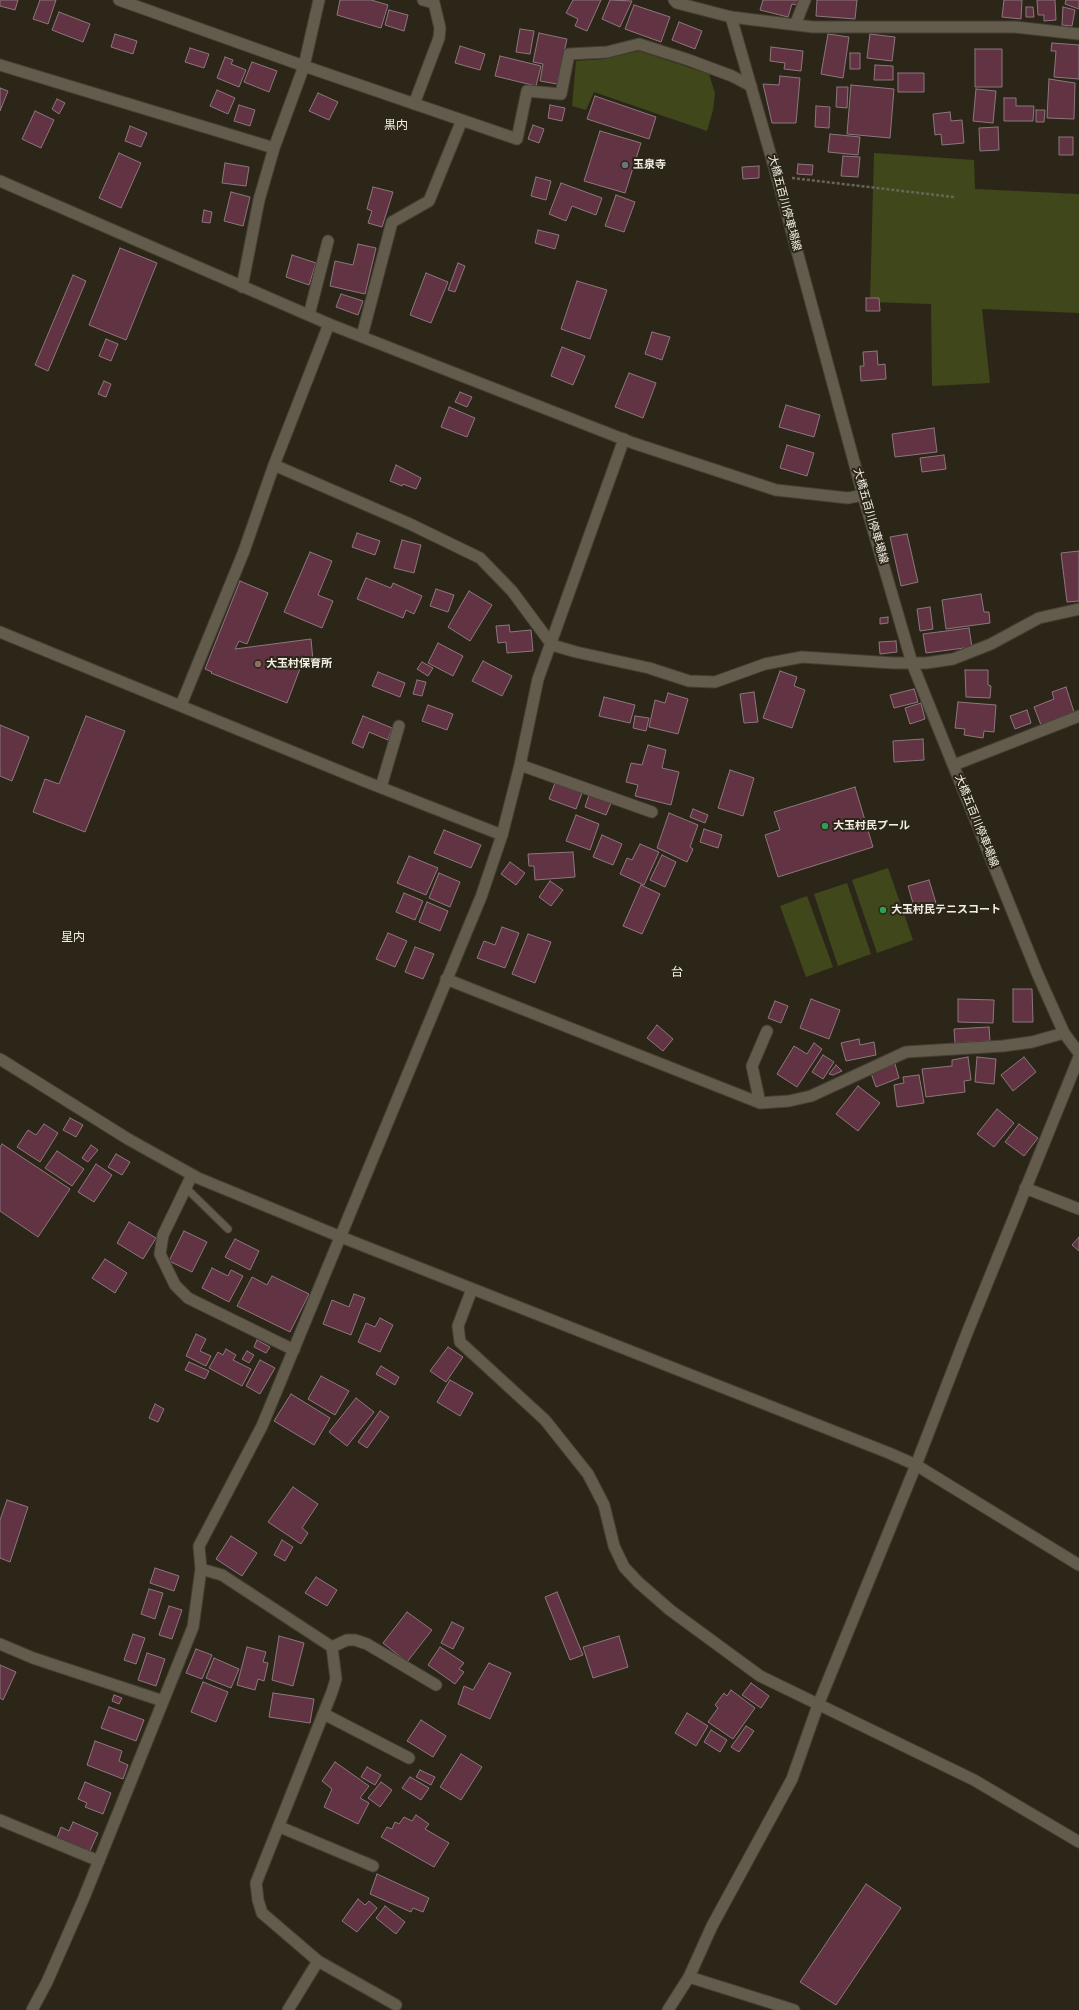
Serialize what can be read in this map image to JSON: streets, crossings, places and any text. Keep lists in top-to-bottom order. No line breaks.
{"streets":{"street":["大橋五百川停車場線"]},"districts":["黒内","星内","台"],"places":["玉泉寺","大玉村保育所","大玉村民プール","大玉村民テニスコート"]}
